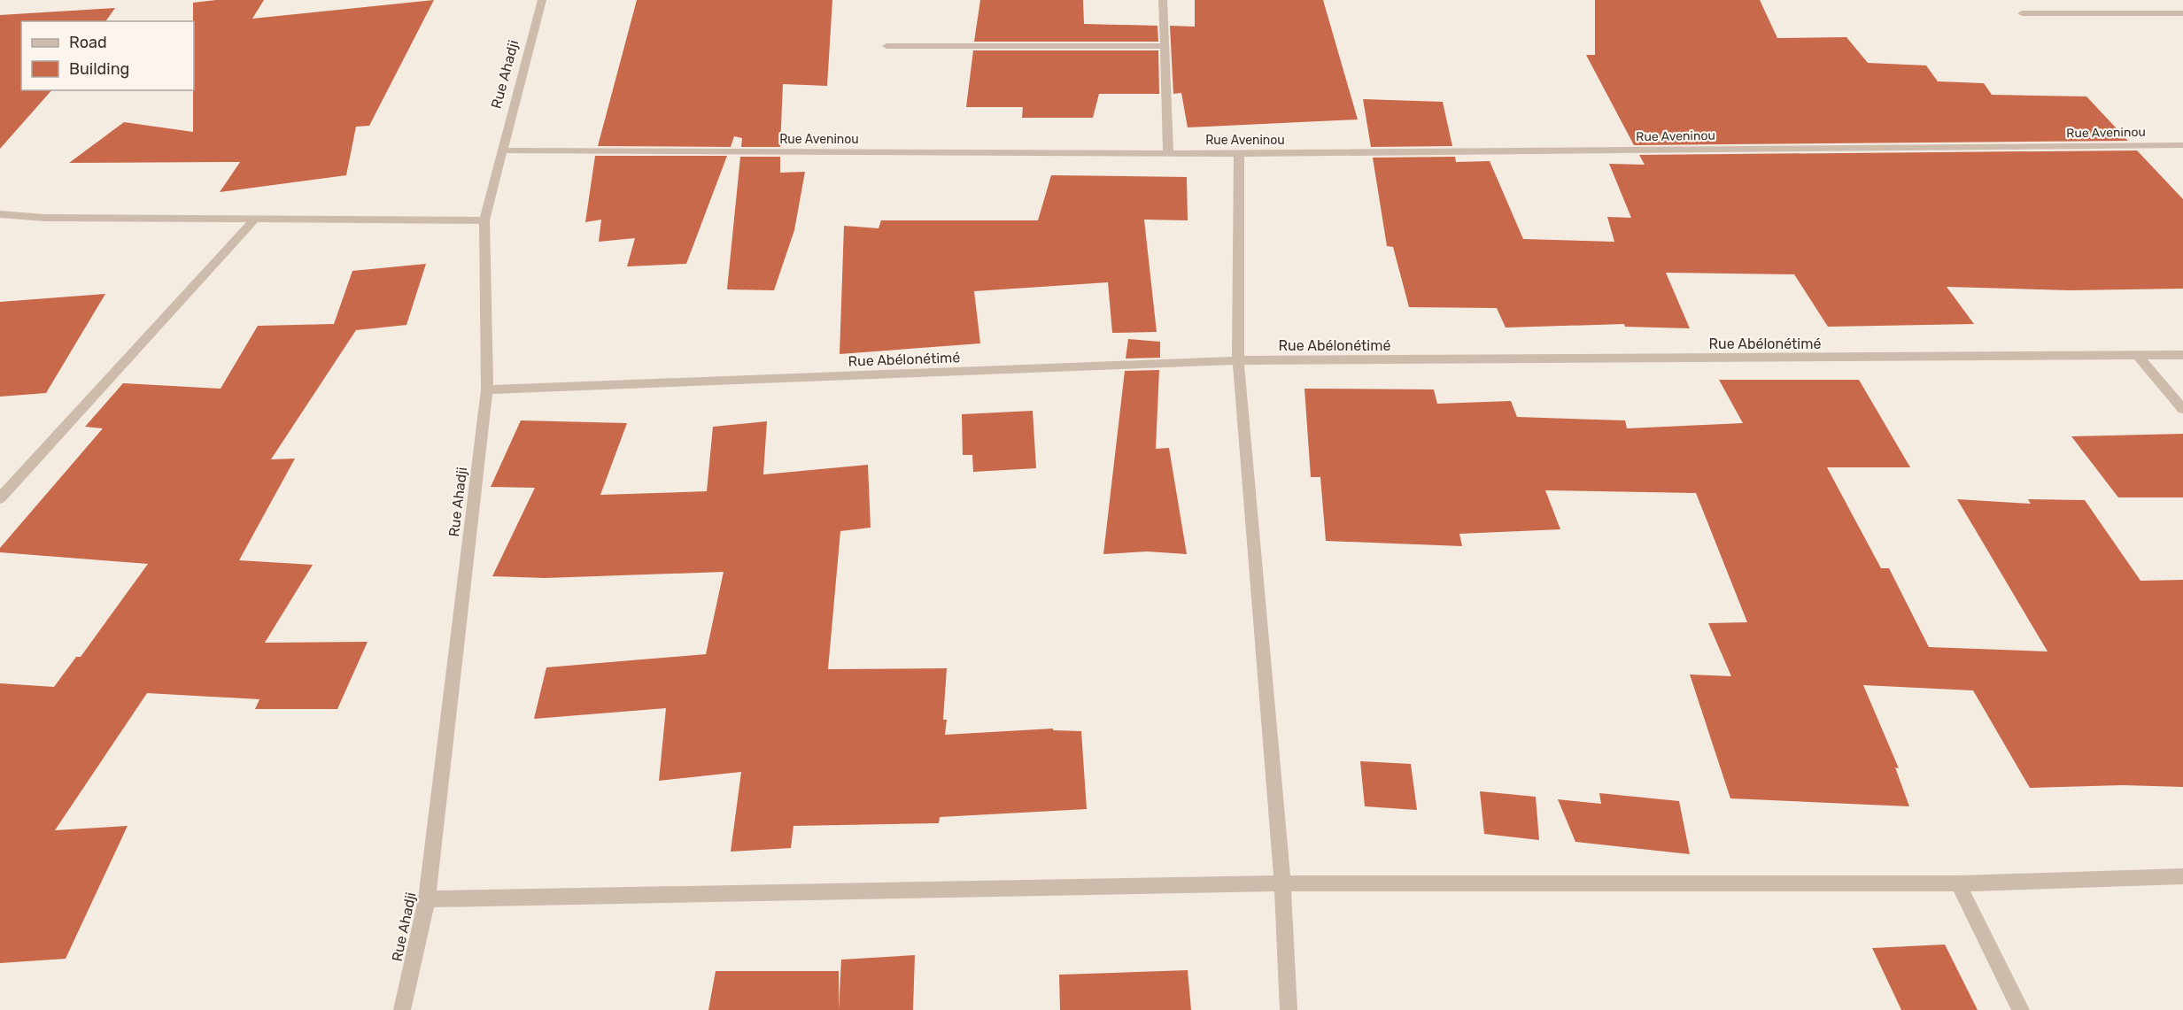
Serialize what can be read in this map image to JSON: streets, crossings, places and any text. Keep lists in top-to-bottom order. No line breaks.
{"streets":{"street":["Rue Ahadji","Rue Aveninou","Rue Abélonétimé"]},"crossings":[["Rue Ahadji","Rue Aveninou"],["Rue Ahadji","Rue Abélonétimé"]],"legend":["Road","Building"]}
